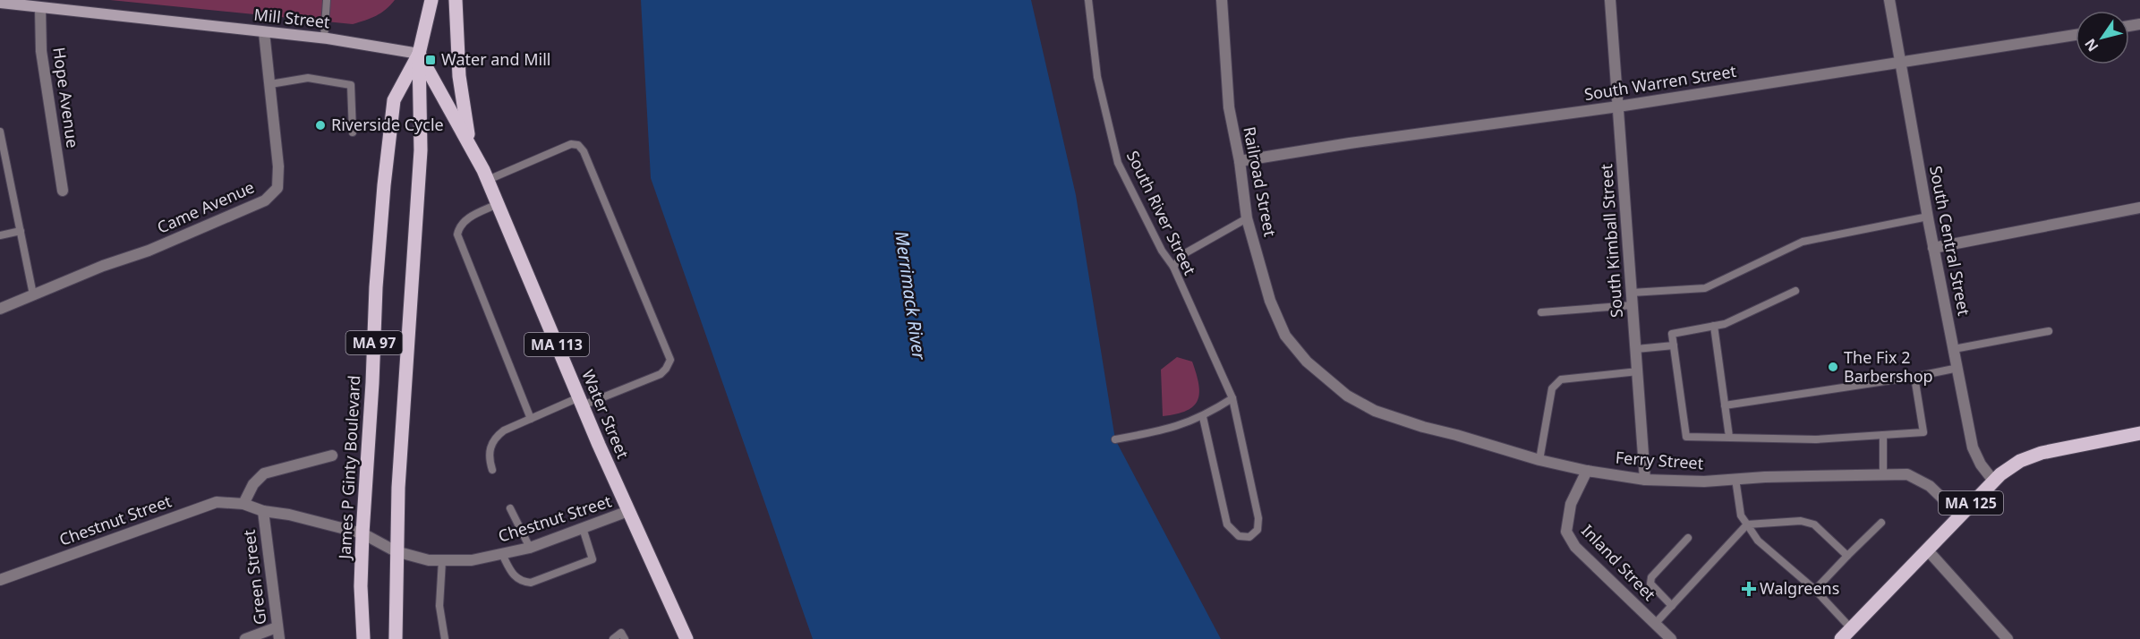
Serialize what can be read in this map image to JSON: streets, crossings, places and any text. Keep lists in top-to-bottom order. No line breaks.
{"streets":{"main road":["Mill Street","MA 97","MA 113","Water Street","James P Ginty Boulevard","MA 125"],"street":["South Warren Street","Hope Avenue","Railroad Street","Came Avenue","South Kimball Street","South Central Street","Ferry Street","Chestnut Street","Inland Street","Green Street"],"lane":["South River Street"]},"crossings":[["Mill Street","Hope Avenue"],["Mill Street","Came Avenue"],["Mill Street","MA 97"],["Mill Street","Water Street"],["Mill Street","James P Ginty Boulevard"],["South Warren Street","Railroad Street"],["South Warren Street","South Kimball Street"],["South Warren Street","South Central Street"],["Railroad Street","Ferry Street"],["South Kimball Street","Ferry Street"],["South Central Street","MA 125"],["MA 97","Water Street"],["MA 97","James P Ginty Boulevard"],["MA 97","Chestnut Street"],["Water Street","James P Ginty Boulevard"],["Water Street","Chestnut Street"],["Ferry Street","MA 125"],["Ferry Street","Inland Street"],["James P Ginty Boulevard","Chestnut Street"],["Chestnut Street","Green Street"]],"water":["Merrimack River"],"places":{"transit":["Water and Mill"],"other":["Riverside Cycle","The Fix 2 Barbershop"],"health":["Walgreens"]},"north":"bottom left"}
